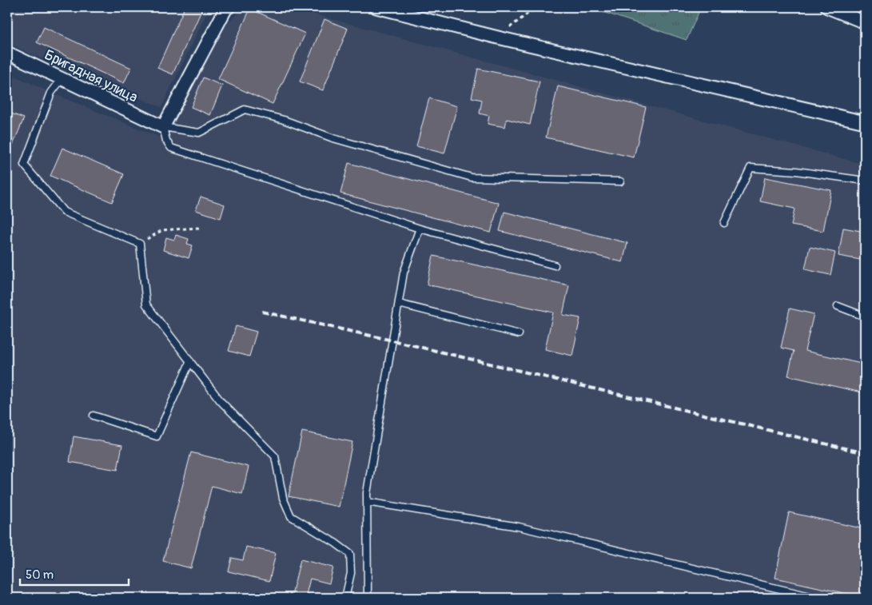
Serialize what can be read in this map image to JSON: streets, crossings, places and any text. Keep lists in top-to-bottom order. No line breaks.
{"streets":{"street":["Бригадная улица"]},"scale_bar":"50 m"}
